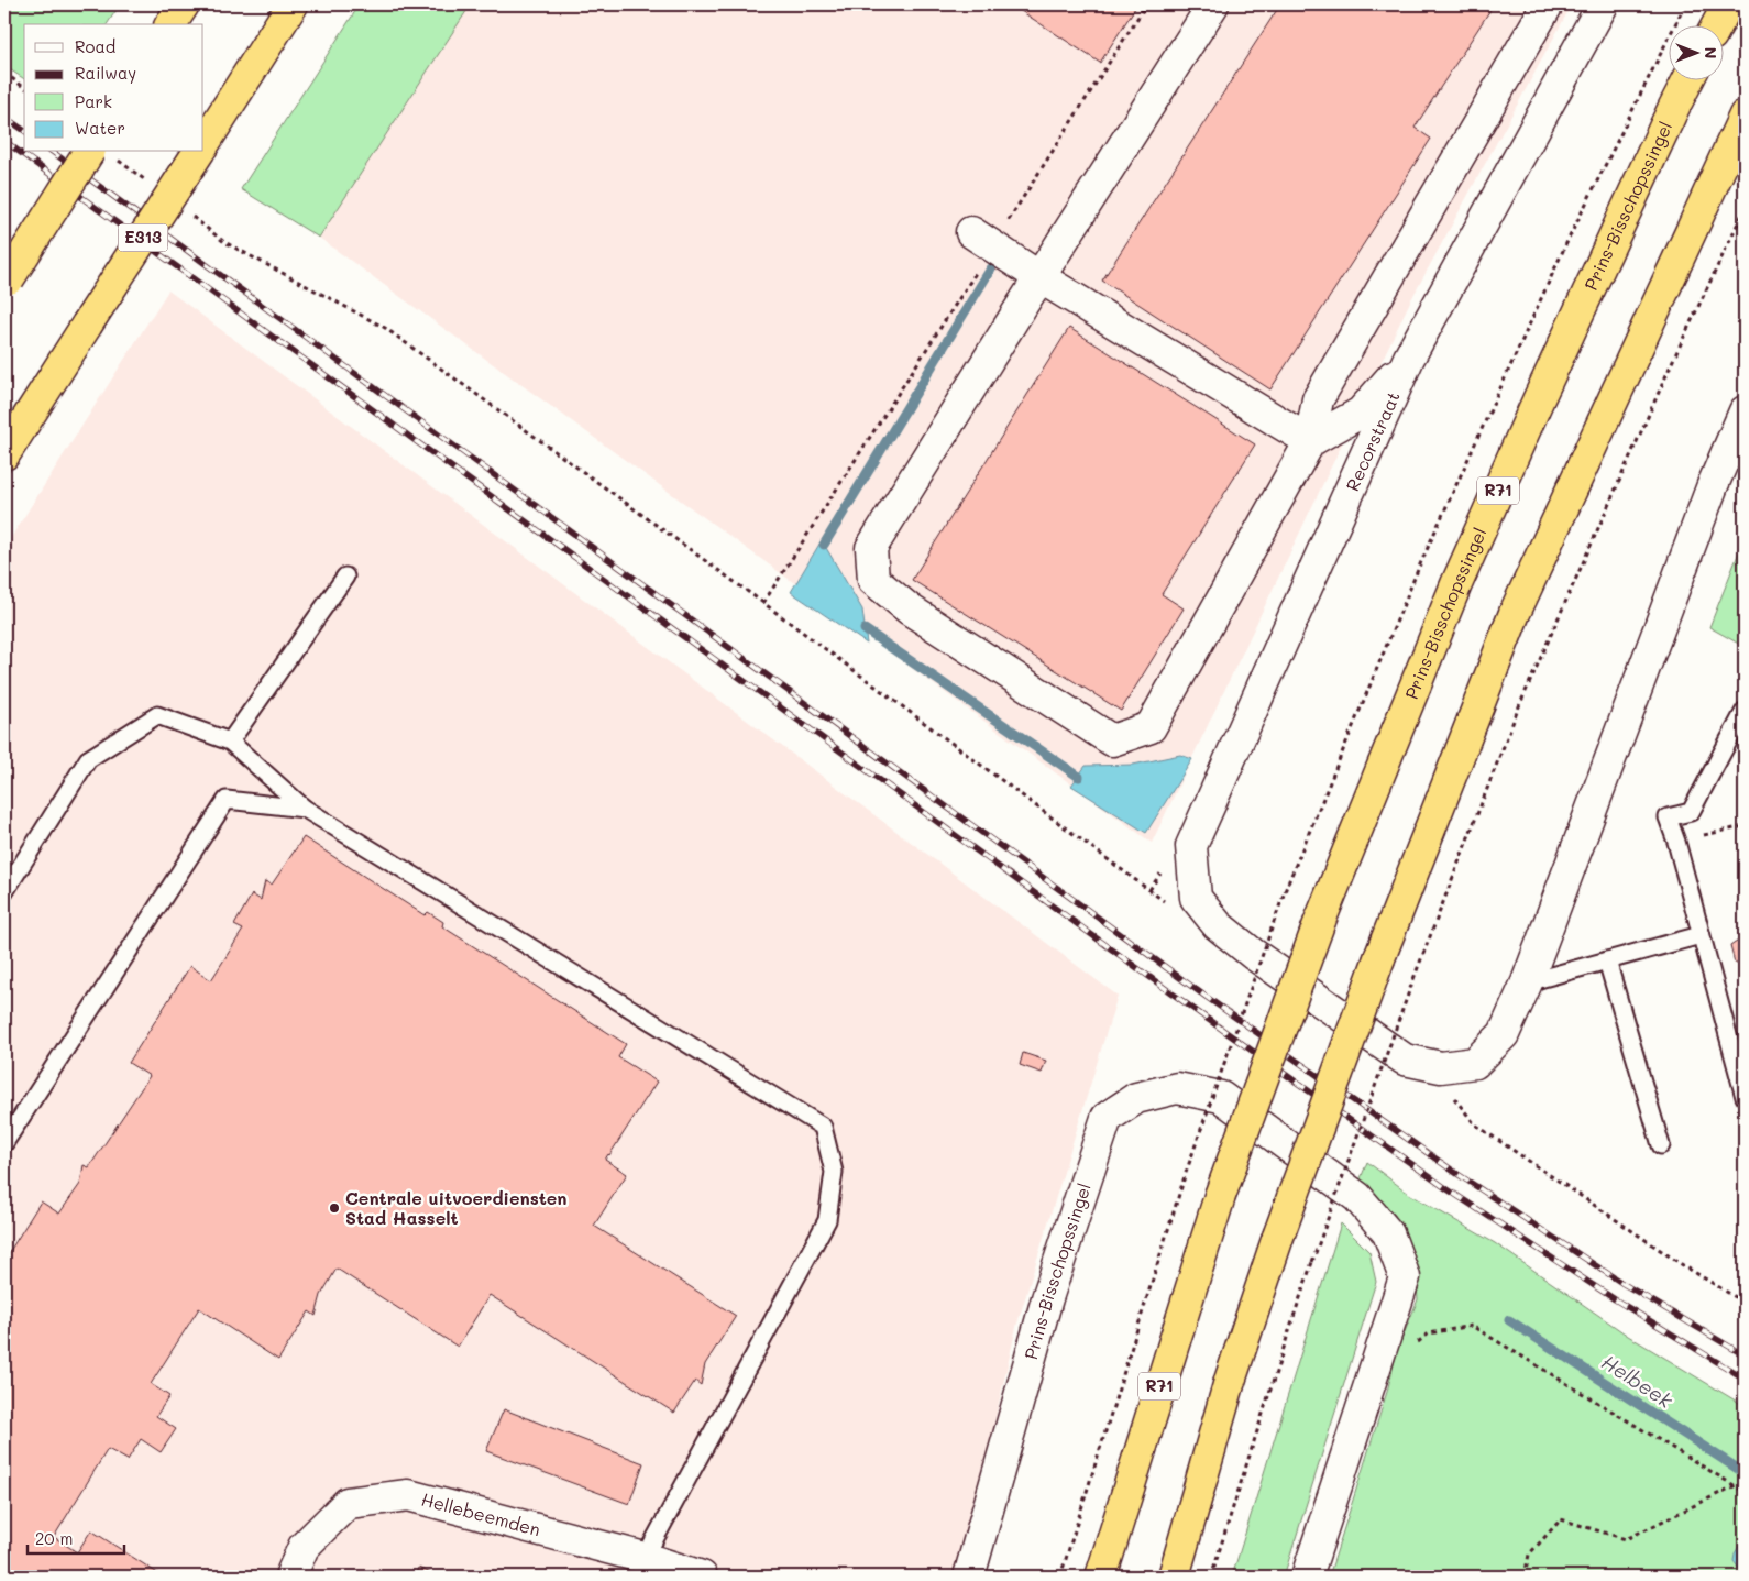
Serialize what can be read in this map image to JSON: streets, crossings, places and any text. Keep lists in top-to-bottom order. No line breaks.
{"streets":{"highway":["Prins-Bisschopssingel","E313","R71"],"street":["Recorstraat","Hellebeemden"]},"water":["Helbeek"],"places":["Centrale uitvoerdiensten Stad Hasselt"],"legend":["Road","Railway","Park","Water"],"scale_bar":"20 m","north":"right"}
